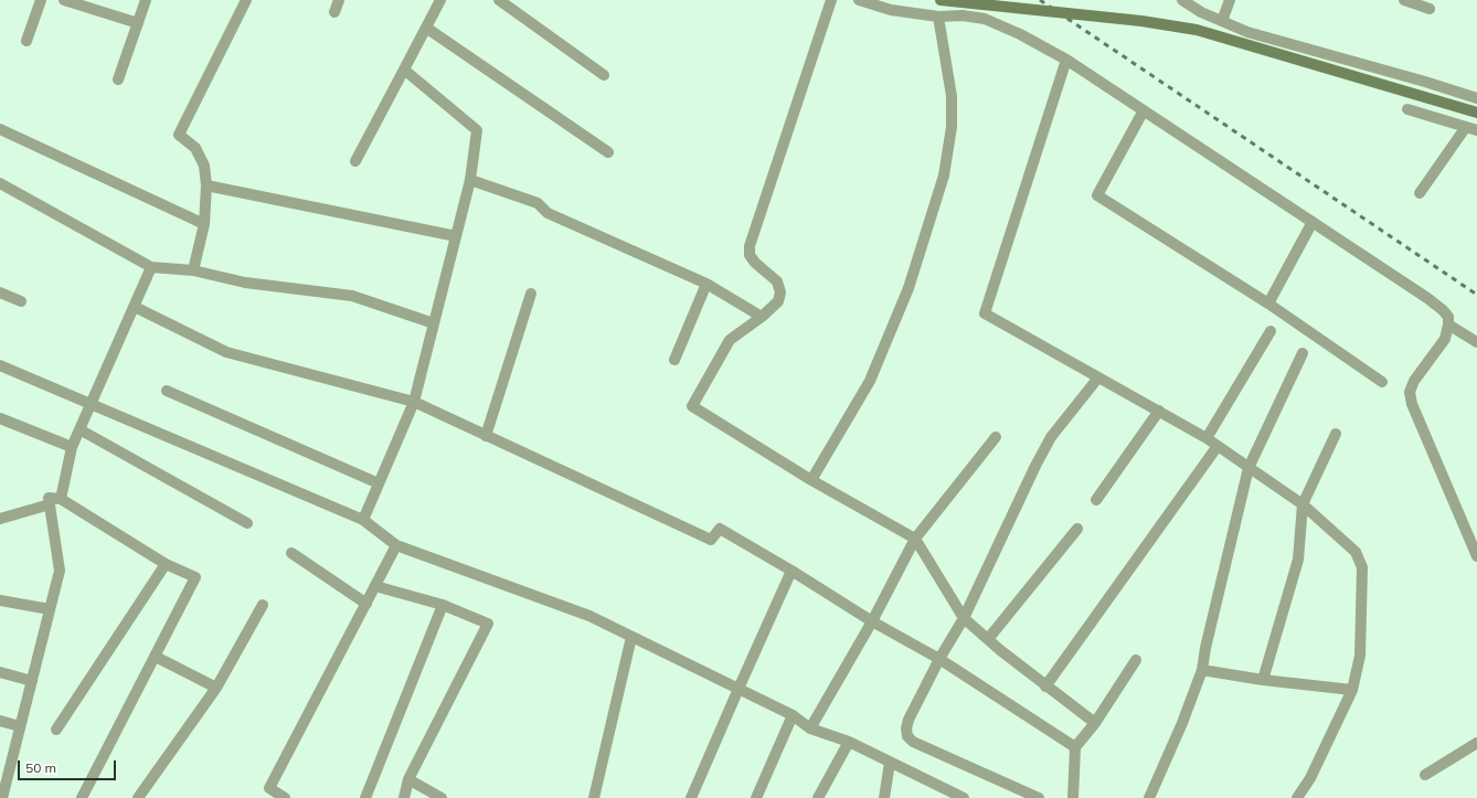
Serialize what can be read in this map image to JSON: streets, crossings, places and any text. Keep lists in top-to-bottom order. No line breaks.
{"scale_bar":"50 m"}
